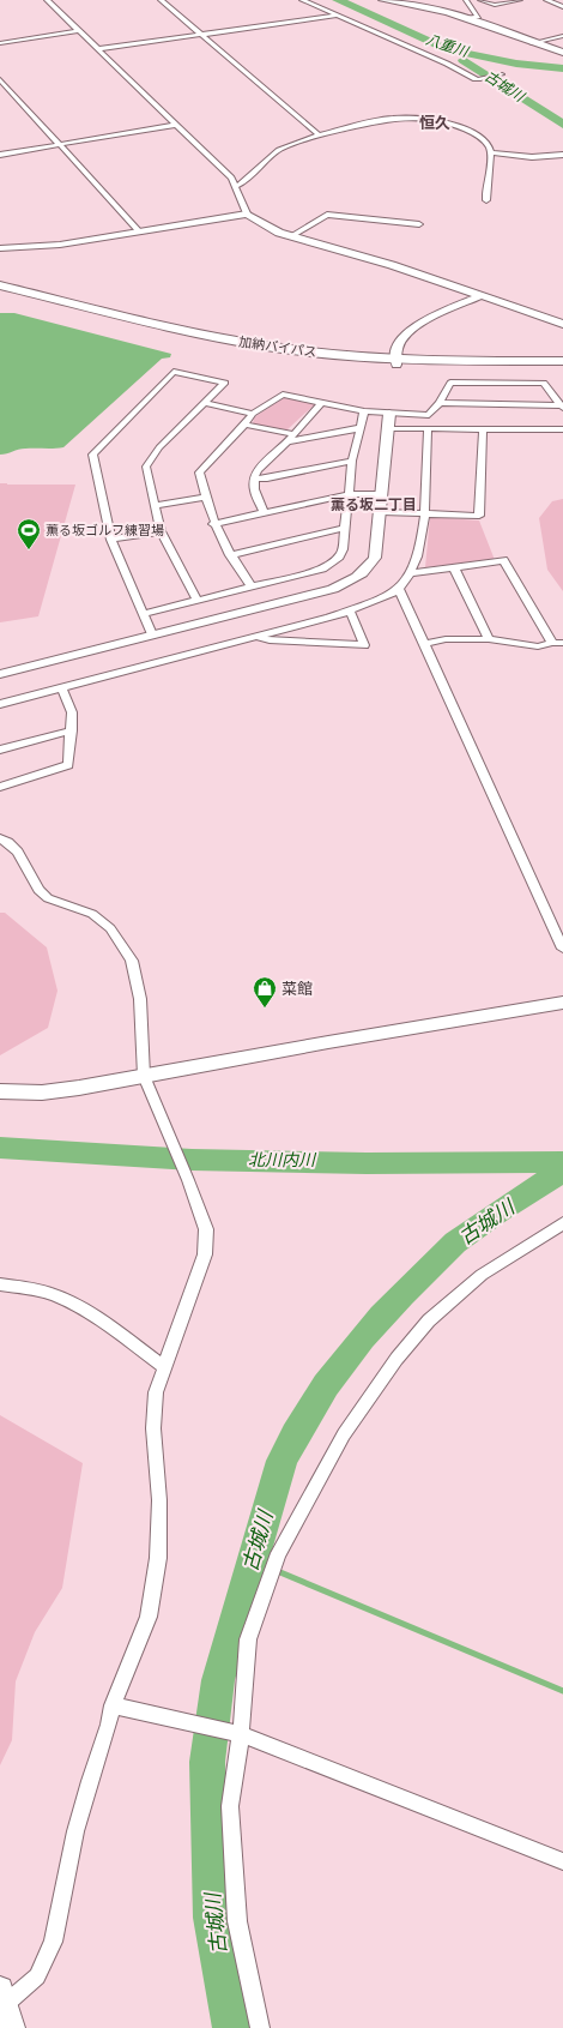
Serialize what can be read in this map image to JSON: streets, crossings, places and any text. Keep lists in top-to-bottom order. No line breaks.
{"streets":{"highway":["加納バイパス"]},"districts":["恒久","薫る坂二丁目"],"water":["八重川","古城川","北川内川"],"places":{"sports":["薫る坂ゴルフ練習場"],"shop":["菜館"]}}
